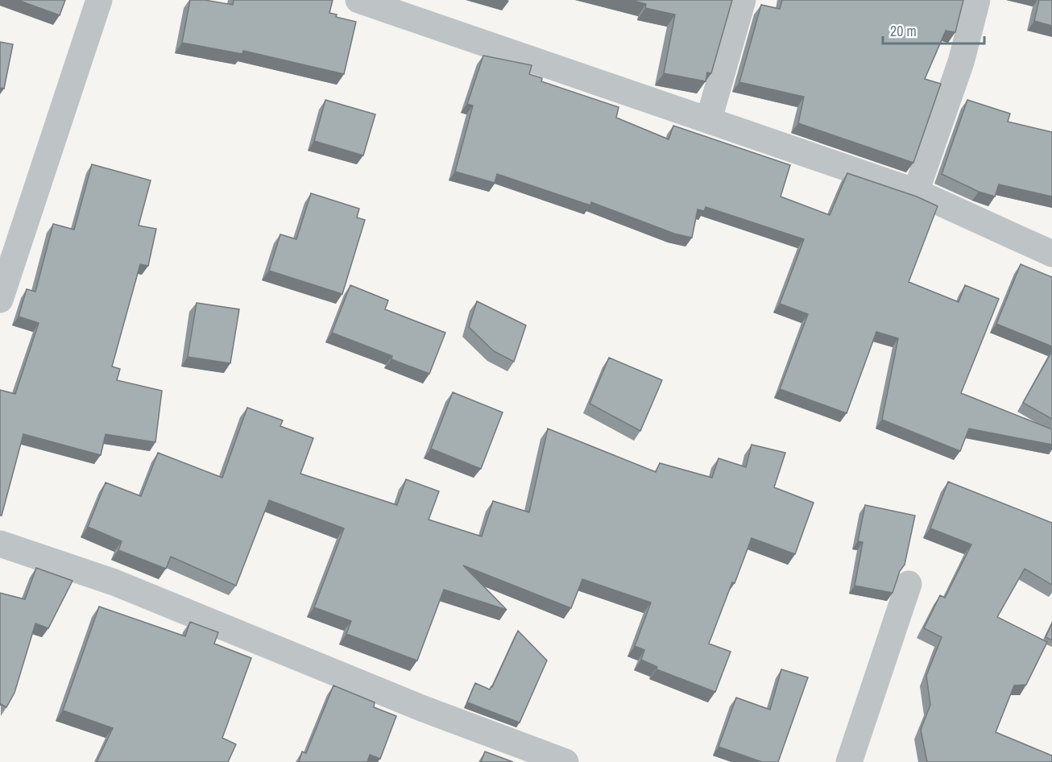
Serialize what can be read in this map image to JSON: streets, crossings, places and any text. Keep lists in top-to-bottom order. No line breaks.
{"scale_bar":"20 m"}
